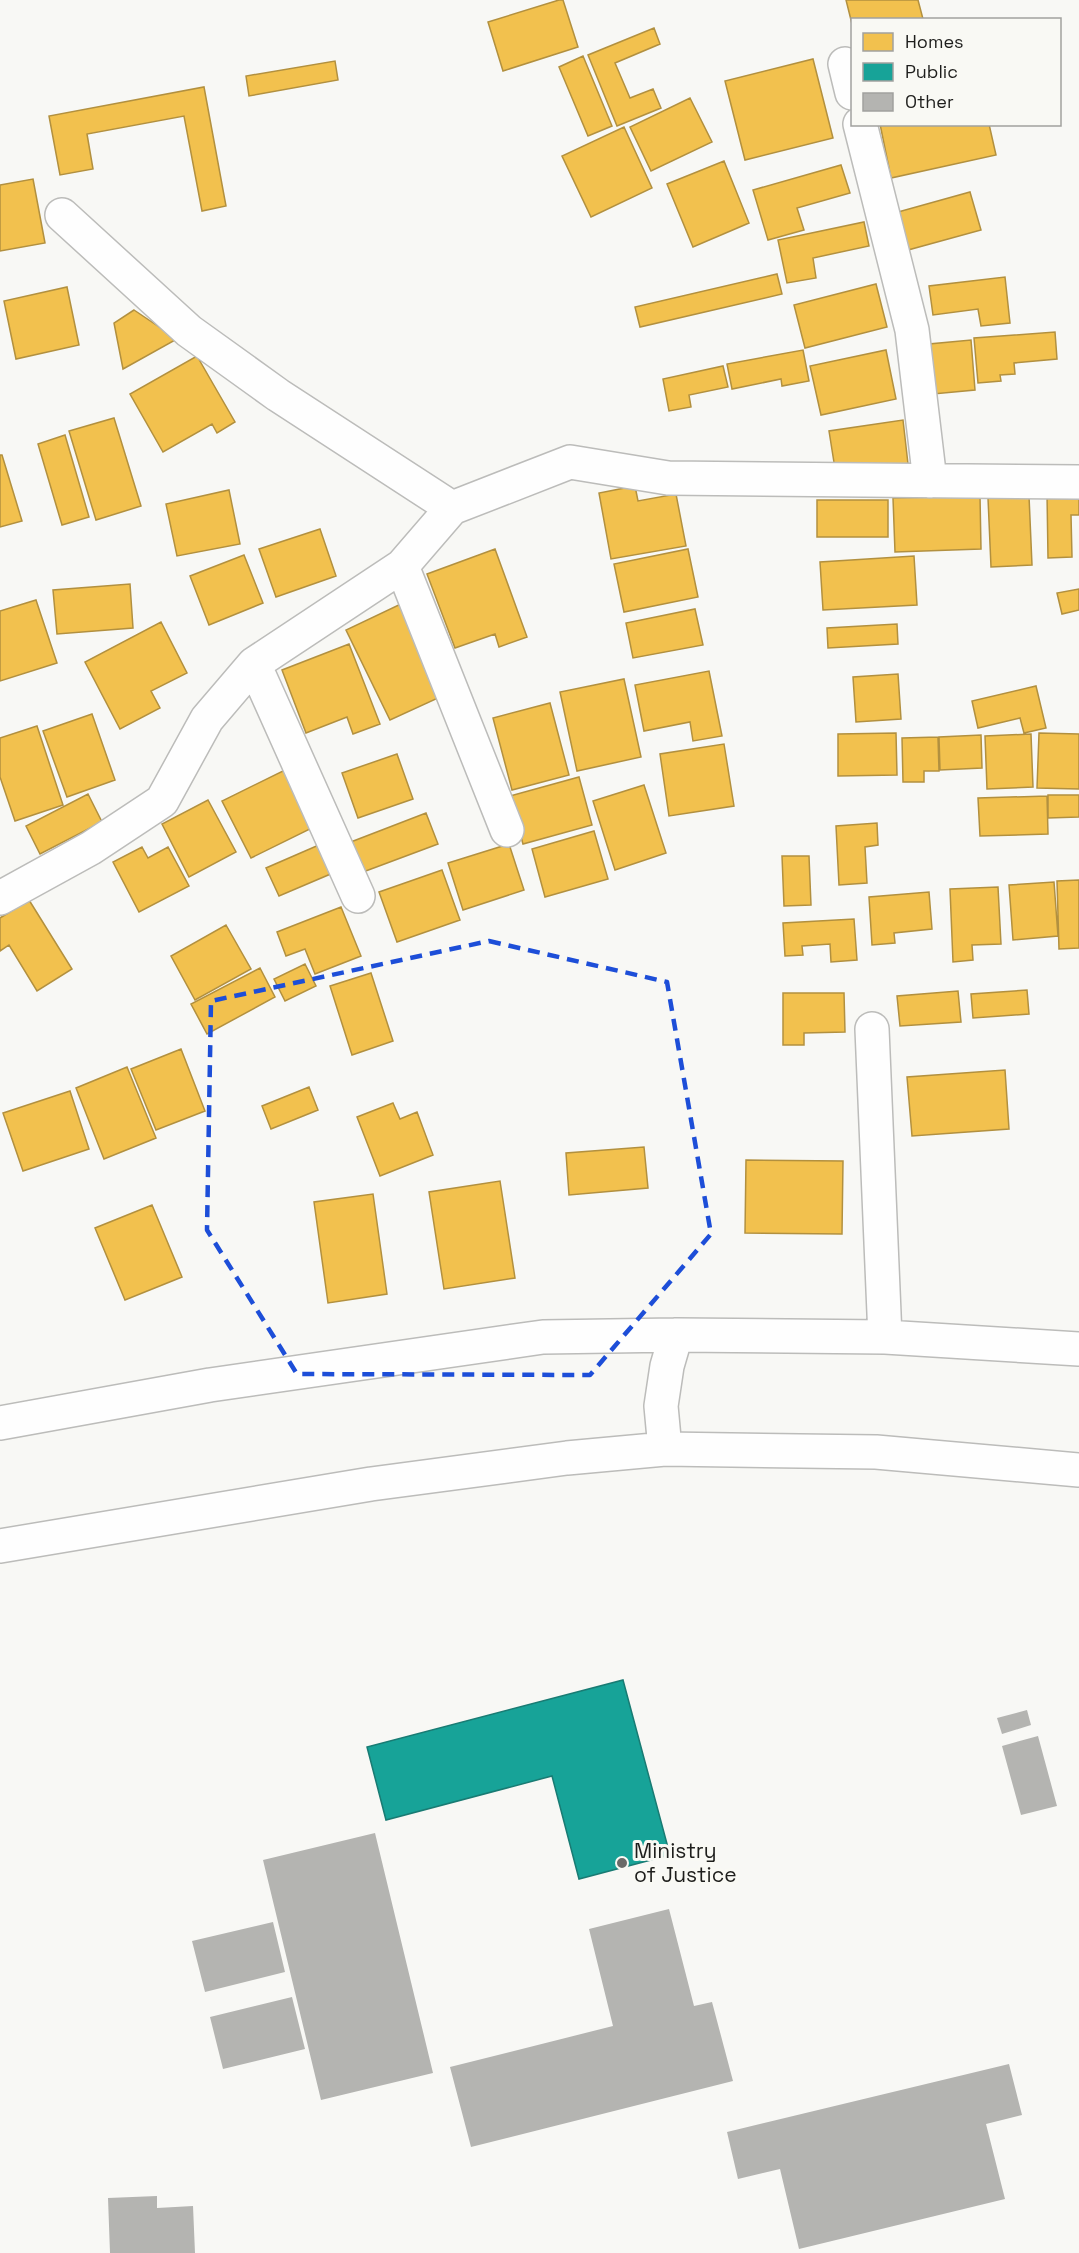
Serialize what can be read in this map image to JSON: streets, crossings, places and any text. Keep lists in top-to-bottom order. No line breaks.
{"places":["Ministry of Justice"],"legend":["Homes","Public","Other"]}
